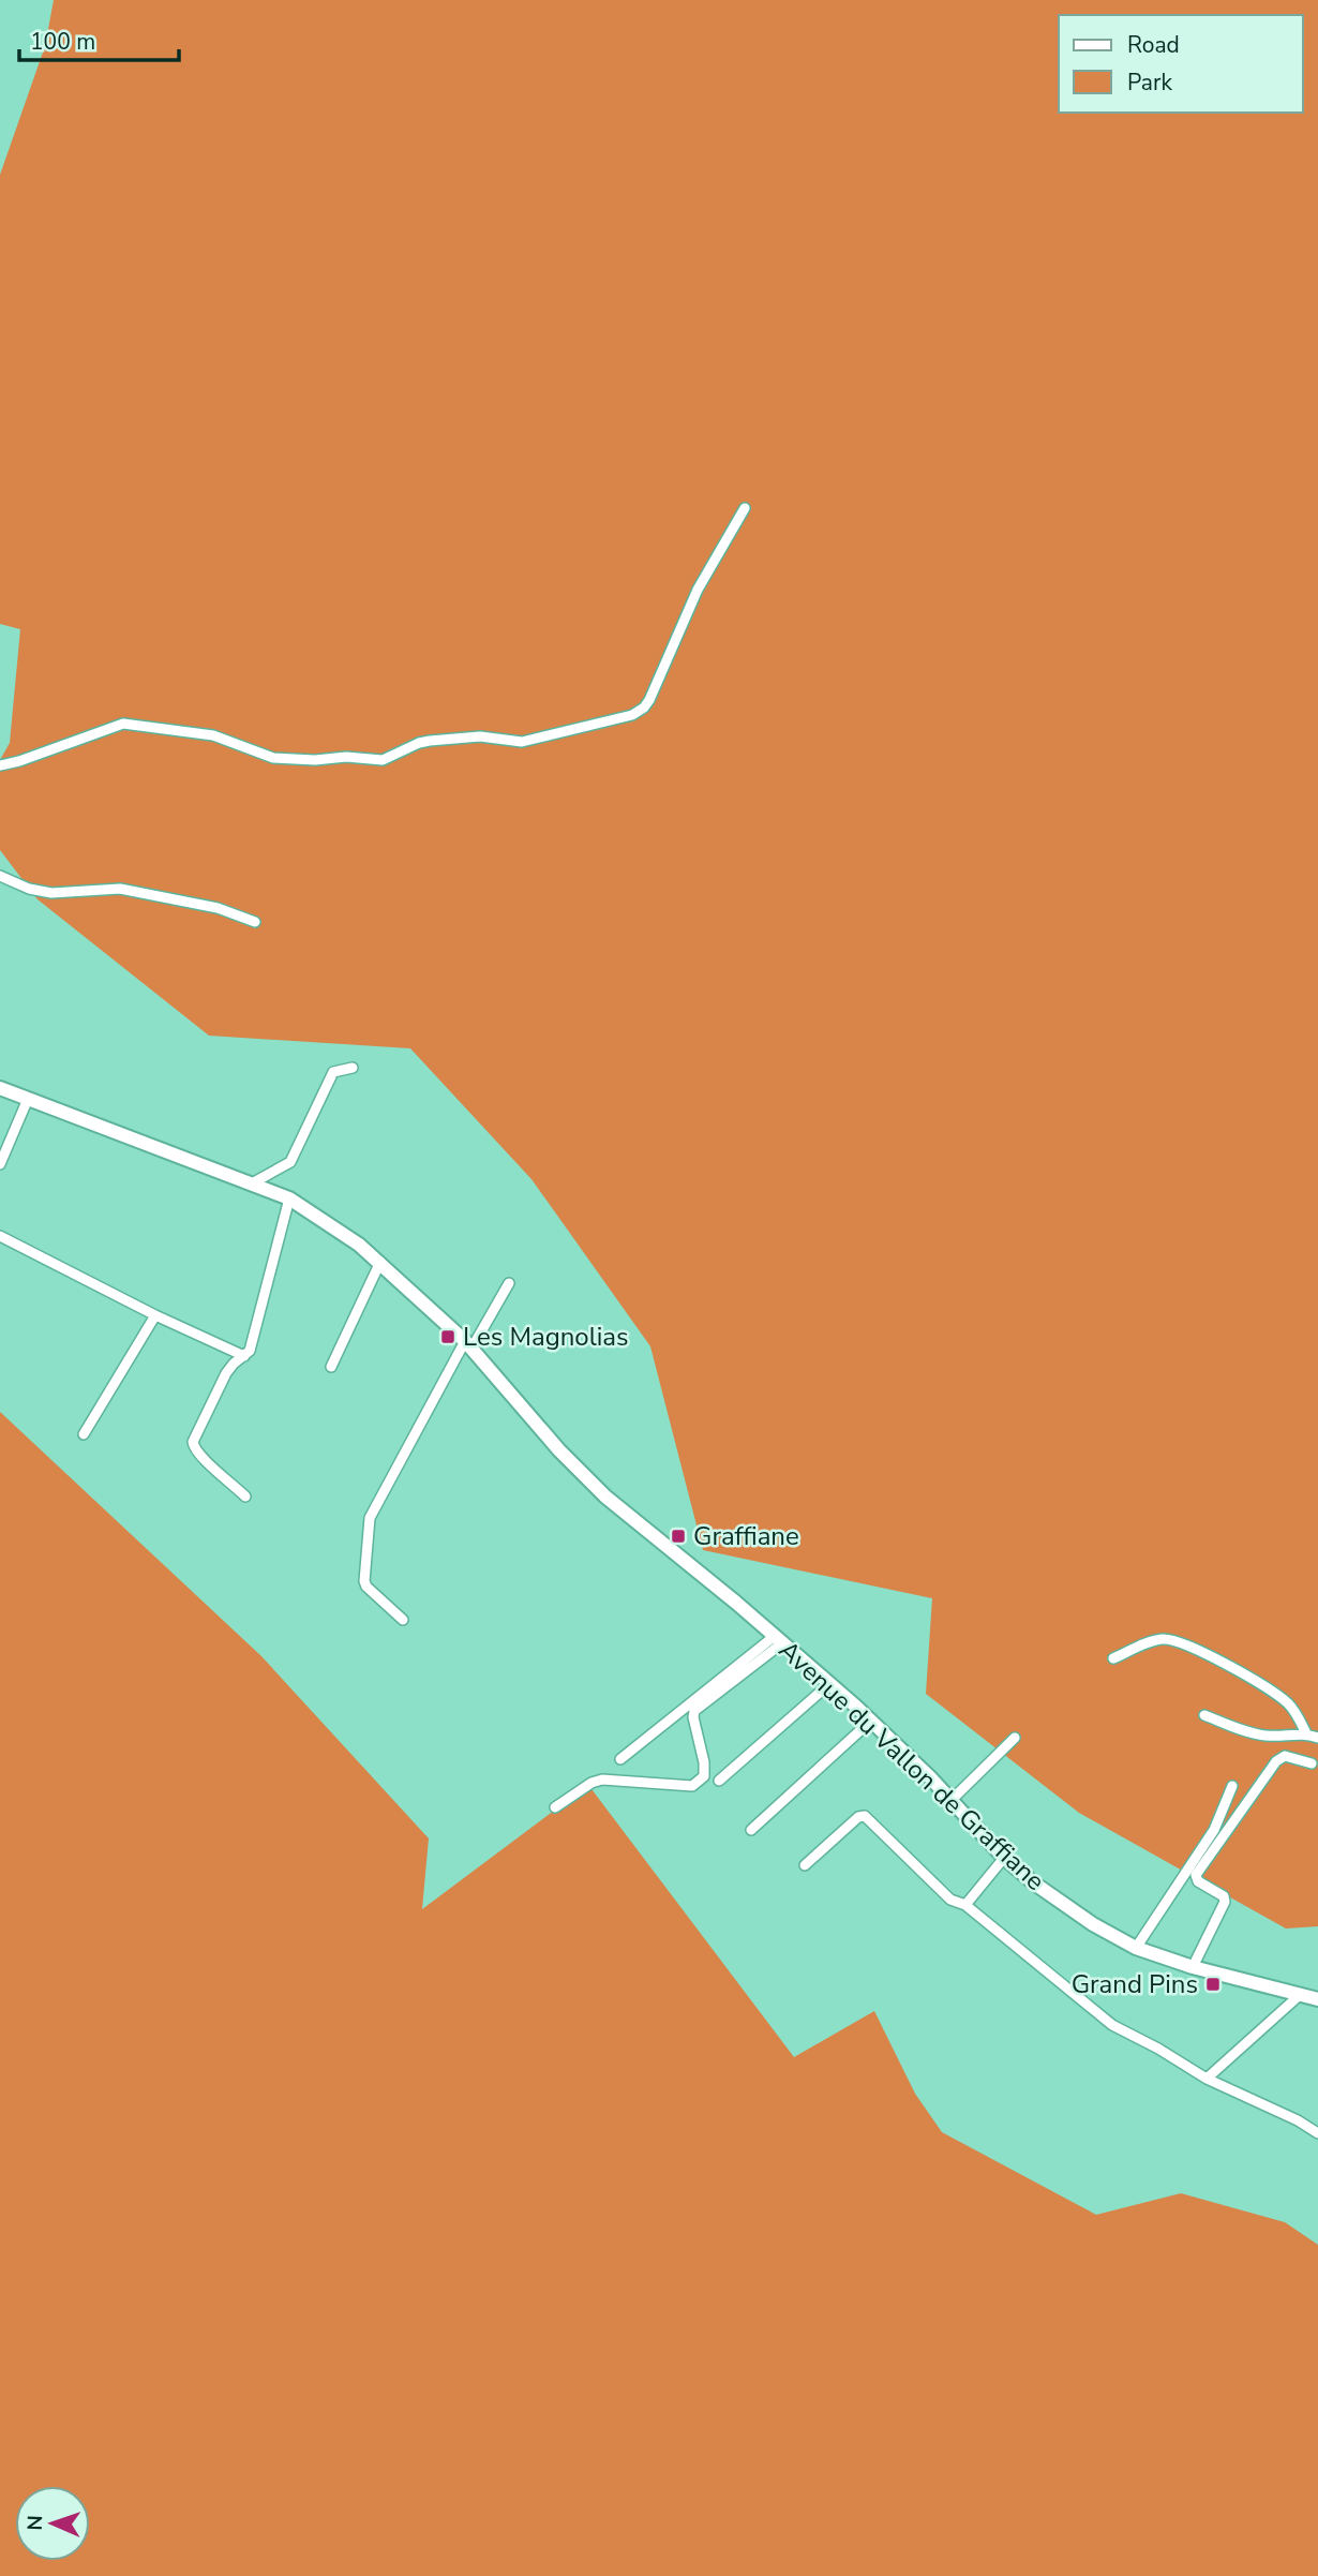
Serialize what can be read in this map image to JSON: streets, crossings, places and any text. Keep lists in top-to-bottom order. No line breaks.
{"streets":{"street":["Avenue du Vallon de Graffiane"]},"places":{"transit":["Les Magnolias","Graffiane","Grand Pins"]},"legend":["Road","Park"],"scale_bar":"100 m","north":"left"}
